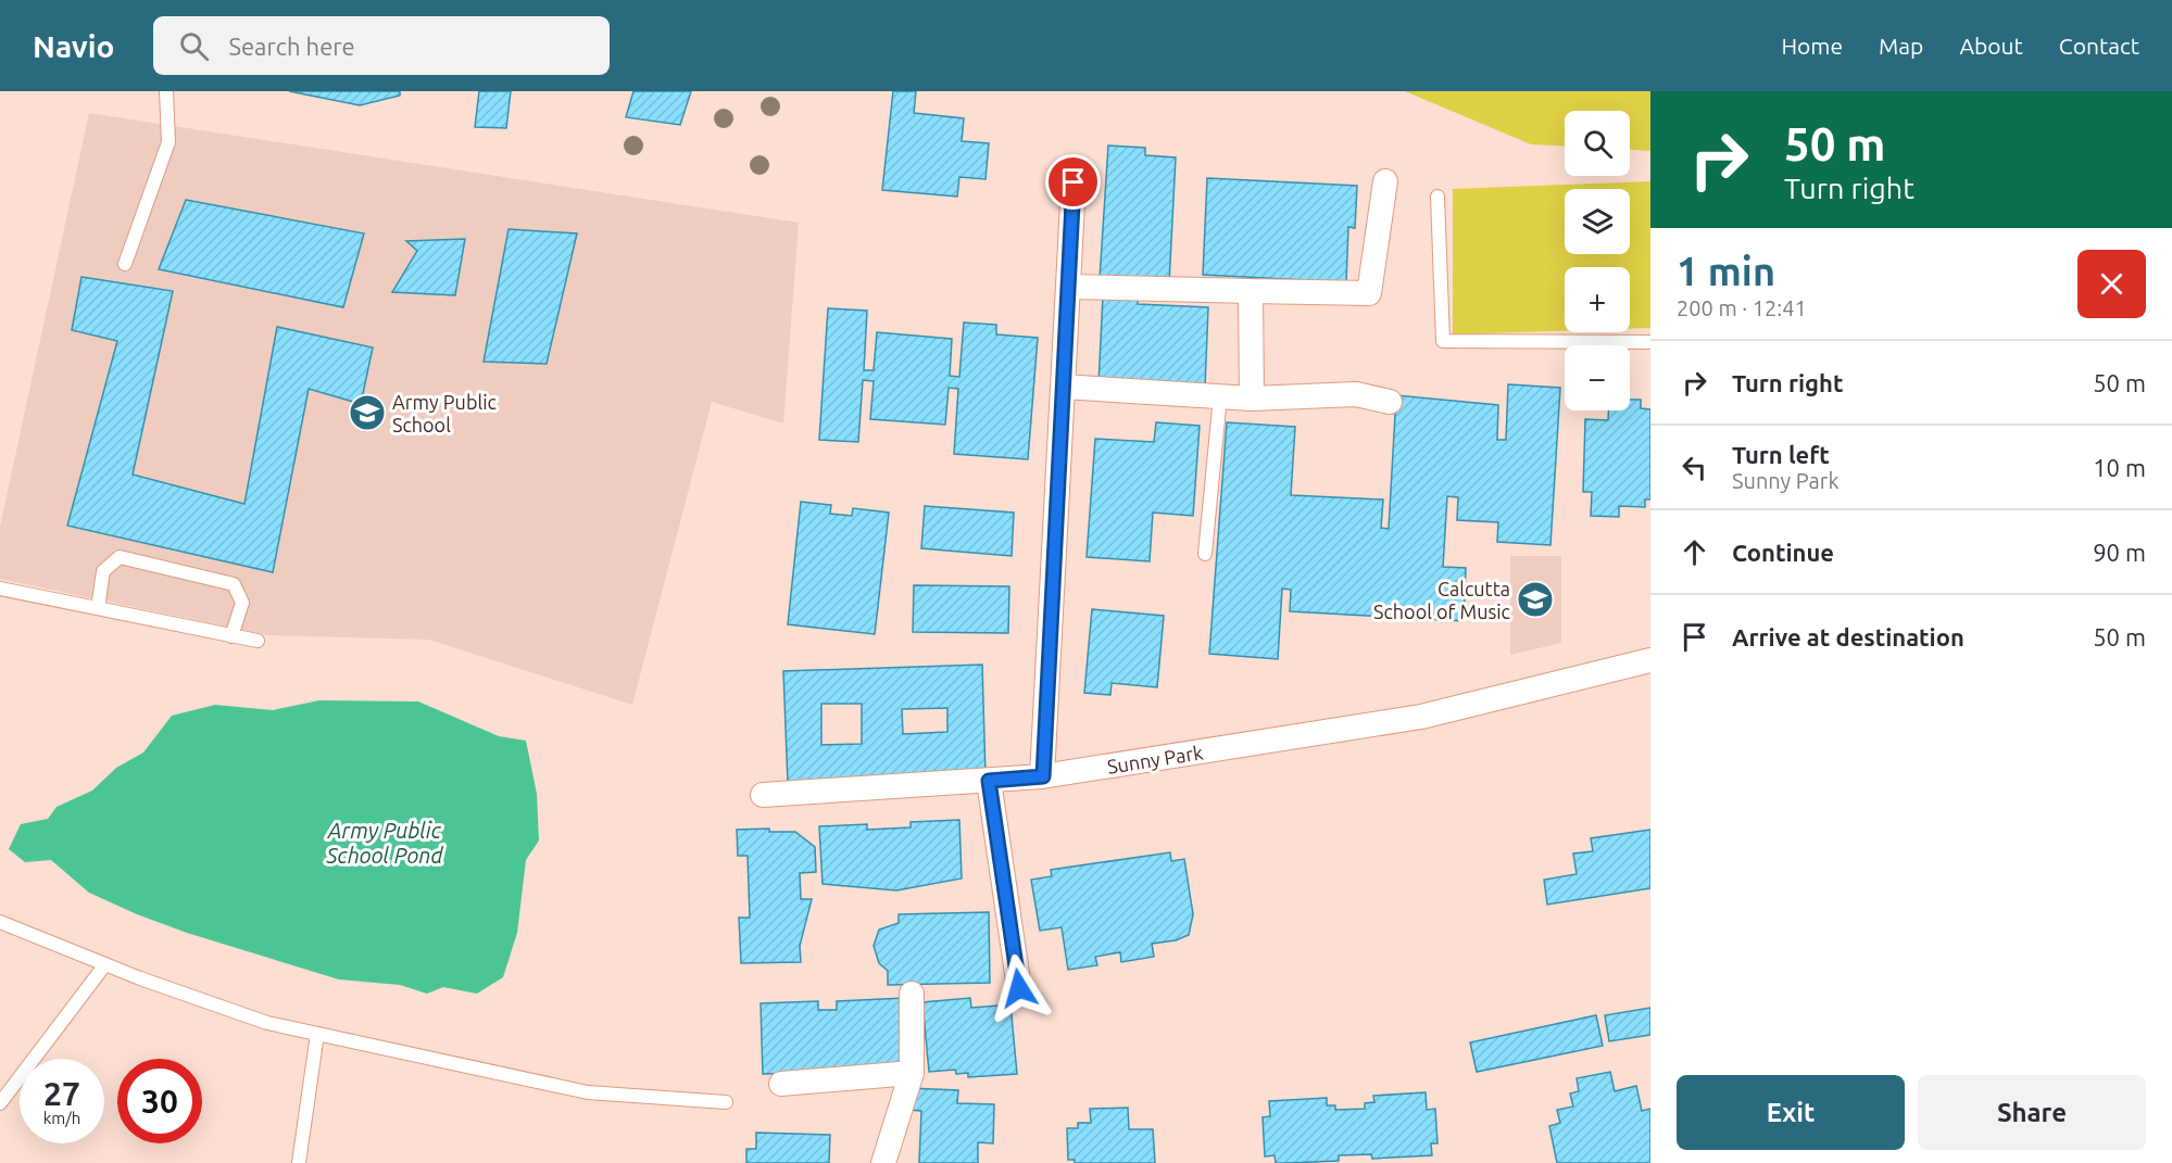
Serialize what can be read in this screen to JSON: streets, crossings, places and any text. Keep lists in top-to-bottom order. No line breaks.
{"streets":{"street":["Sunny Park"]},"water":["Army Public School Pond"],"places":{"school or university":["Army Public School","Calcutta School of Music"]},"page":{"header":"Navio","search":"Search here","nav":["Home","Map","About","Contact"],"turn":["50 m","Turn right"],"map_buttons":["+","−"],"heading":["1 min","200 m · 12:41"],"list":[{"name":"Turn right","value":"50 m"},{"name":"Turn left","note":"Sunny Park","value":"10 m"},{"name":"Continue","value":"90 m"},{"name":"Arrive at destination","value":"50 m"}],"speed":"27 km/h","limit":"30","buttons":["Exit","Share"]}}
